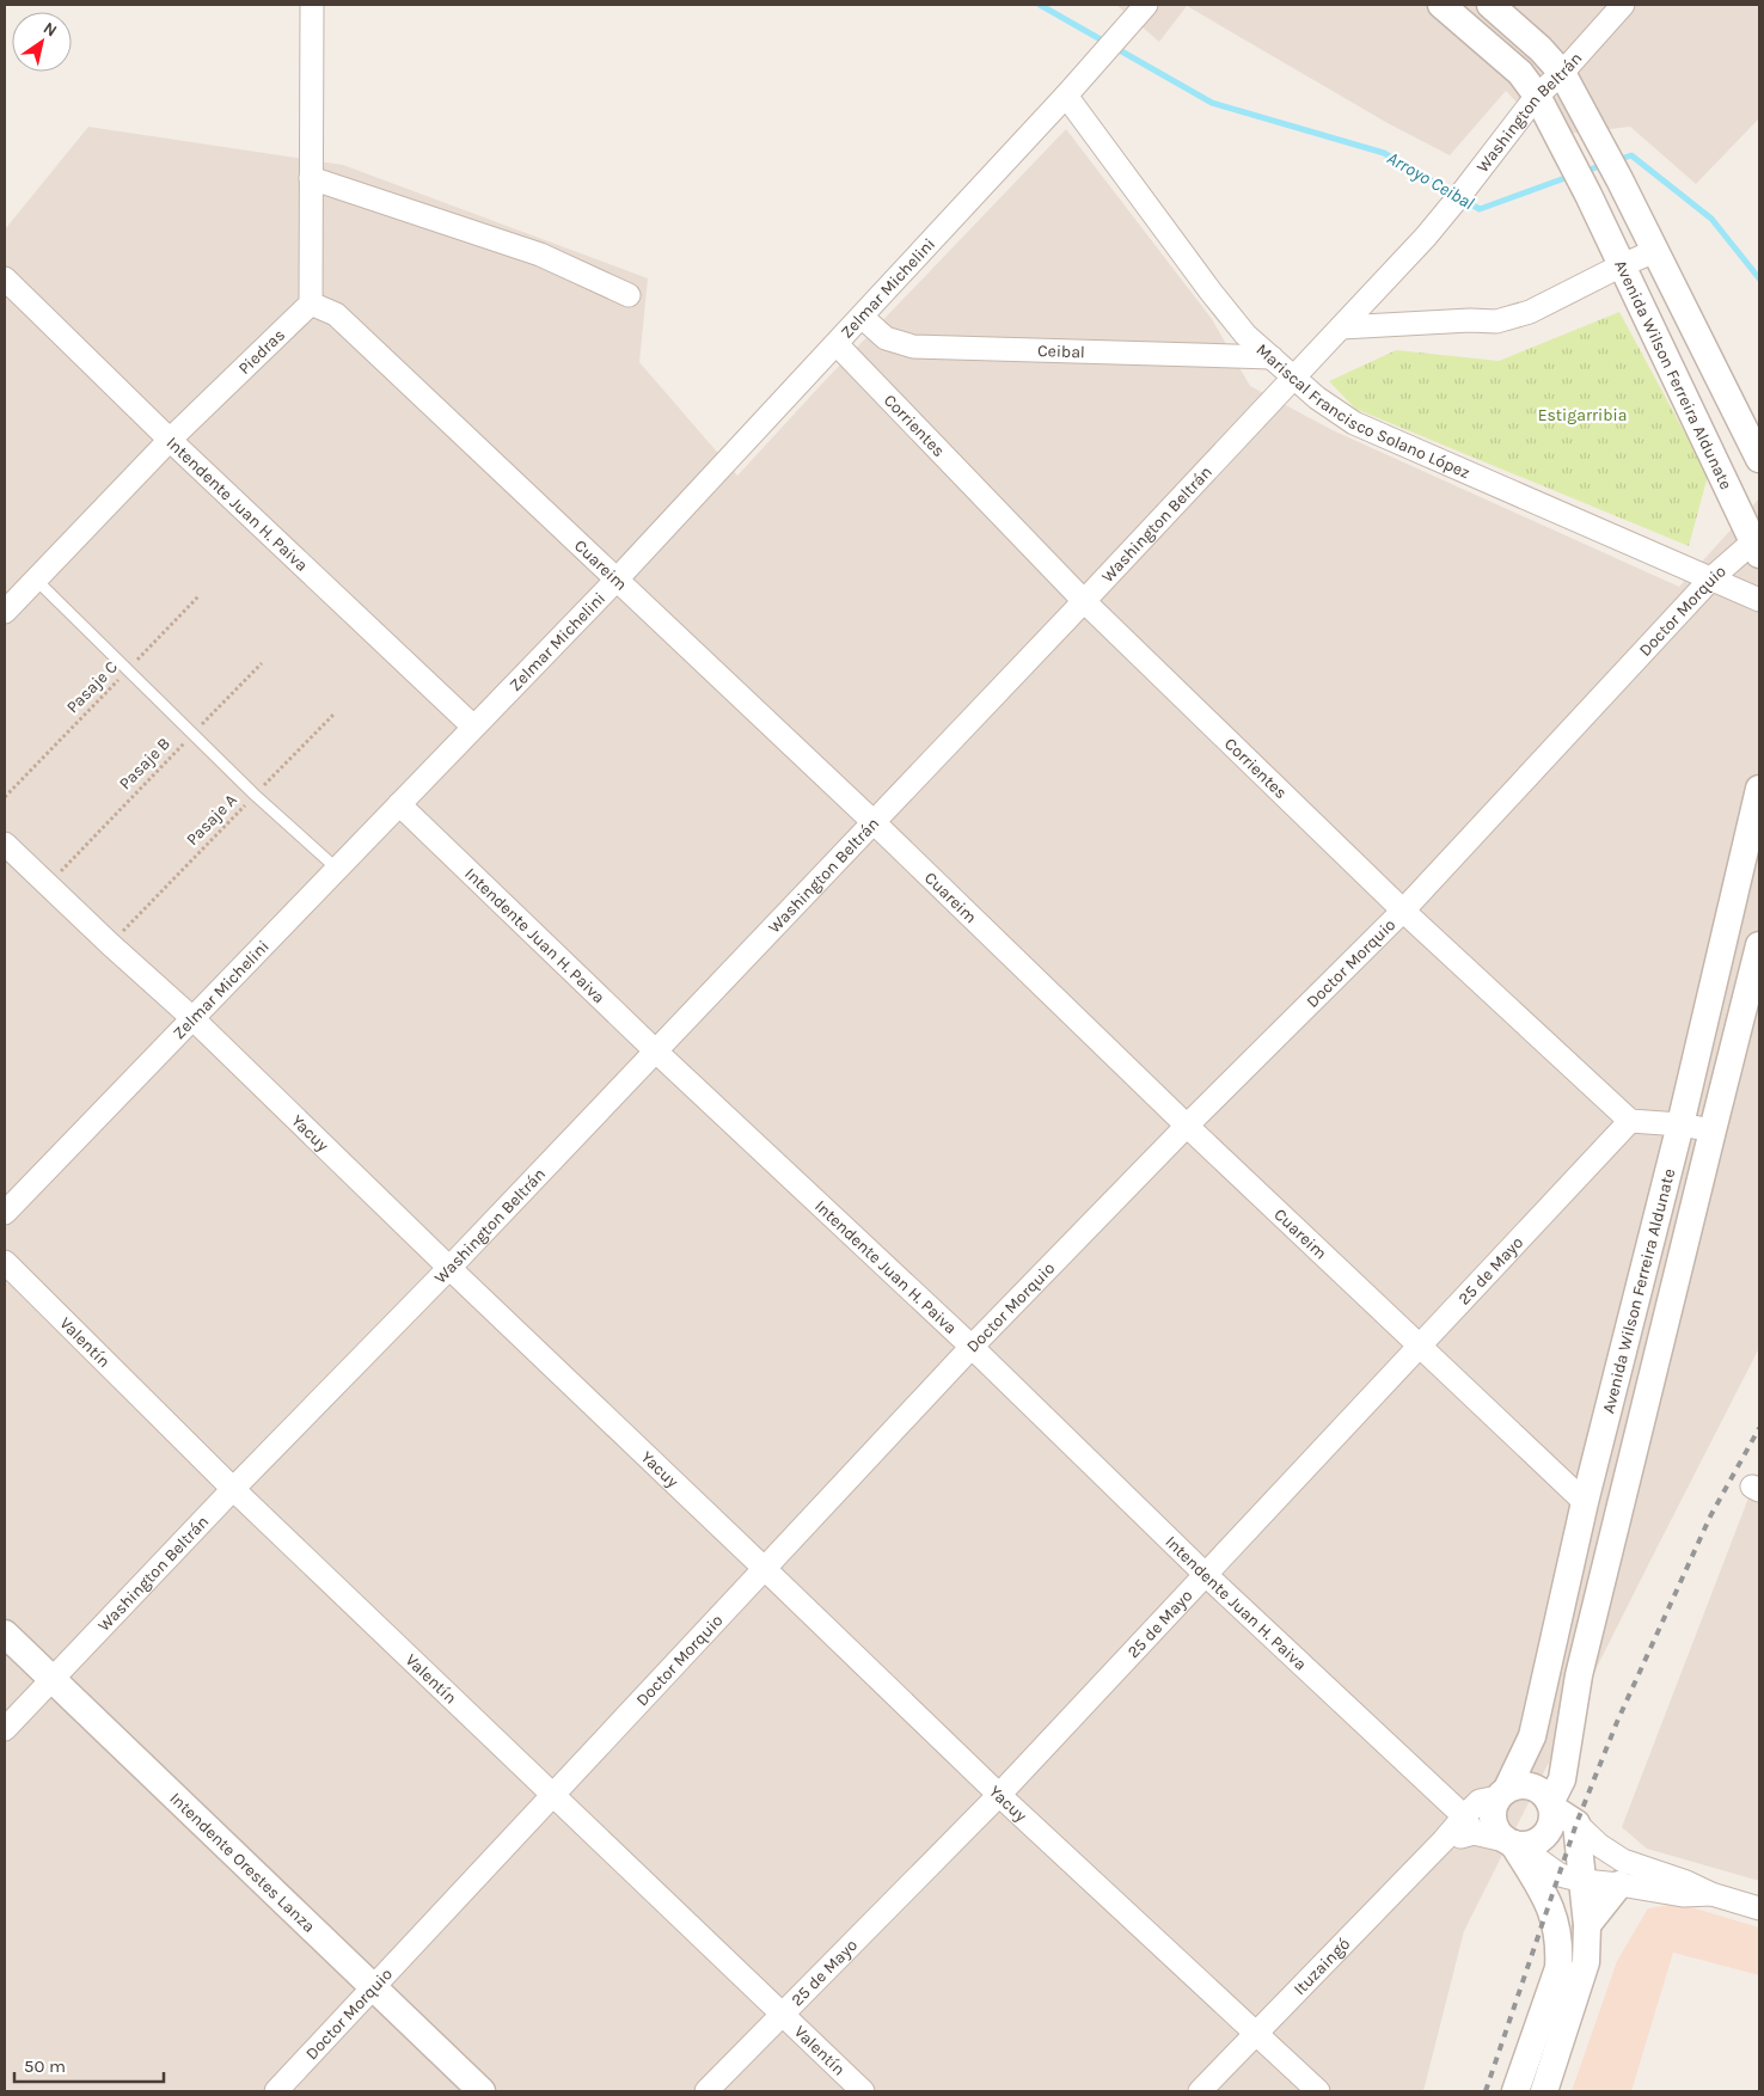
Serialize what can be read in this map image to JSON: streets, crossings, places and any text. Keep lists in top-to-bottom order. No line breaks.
{"streets":{"street":["Washington Beltrán","Zelmar Michelini","Piedras","Ceibal","Avenida Wilson Ferreira Aldunate","Mariscal Francisco Solano López","Corrientes","Intendente Juan H. Paiva","Cuareim","Doctor Morquio","Yacuy","25 de Mayo","Valentín","Intendente Orestes Lanza","Ituzaingó"],"path":["Pasaje C","Pasaje B","Pasaje A"]},"crossings":[["Washington Beltrán","Avenida Wilson Ferreira Aldunate"],["Washington Beltrán","Mariscal Francisco Solano López"],["Washington Beltrán","Corrientes"],["Washington Beltrán","Intendente Juan H. Paiva"],["Washington Beltrán","Cuareim"],["Washington Beltrán","Yacuy"],["Washington Beltrán","Valentín"],["Washington Beltrán","Intendente Orestes Lanza"],["Zelmar Michelini","Ceibal"],["Zelmar Michelini","Mariscal Francisco Solano López"],["Zelmar Michelini","Corrientes"],["Zelmar Michelini","Intendente Juan H. Paiva"],["Zelmar Michelini","Cuareim"],["Zelmar Michelini","Yacuy"],["Piedras","Intendente Juan H. Paiva"],["Piedras","Cuareim"],["Ceibal","Mariscal Francisco Solano López"],["Avenida Wilson Ferreira Aldunate","Cuareim"],["Avenida Wilson Ferreira Aldunate","Doctor Morquio"],["Avenida Wilson Ferreira Aldunate","Ituzaingó"],["Mariscal Francisco Solano López","Doctor Morquio"],["Corrientes","Doctor Morquio"],["Corrientes","25 de Mayo"],["Intendente Juan H. Paiva","Doctor Morquio"],["Intendente Juan H. Paiva","25 de Mayo"],["Intendente Juan H. Paiva","Ituzaingó"],["Cuareim","Doctor Morquio"],["Cuareim","25 de Mayo"],["Doctor Morquio","Yacuy"],["Doctor Morquio","Valentín"],["Doctor Morquio","Intendente Orestes Lanza"],["Pasaje B","Yacuy"],["Pasaje A","Yacuy"],["Yacuy","25 de Mayo"],["Yacuy","Ituzaingó"],["25 de Mayo","Valentín"]],"water":["Arroyo Ceibal"],"parks":["Estigarribia"],"scale_bar":"50 m","north":"top right"}
